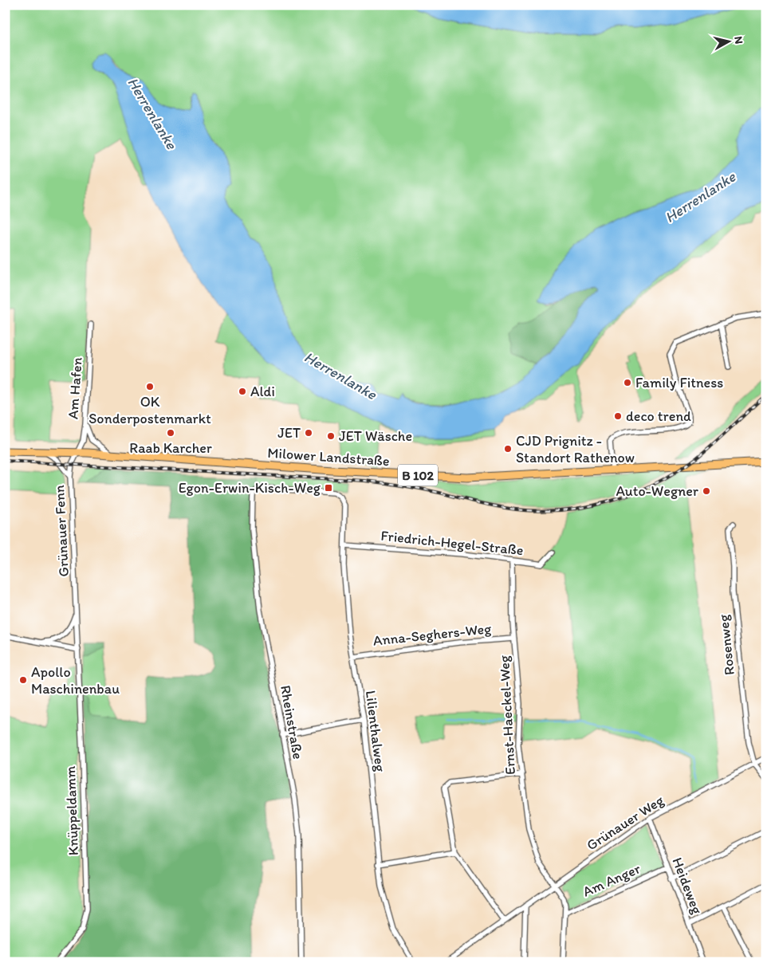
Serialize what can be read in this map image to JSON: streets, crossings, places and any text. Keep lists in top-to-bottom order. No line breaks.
{"streets":{"main road":["Milower Landstraße","B 102"],"street":["Am Hafen","Grünauer Fenn","Friedrich-Hegel-Straße","Anna-Seghers-Weg","Rosenweg","Ernst-Haeckel-Weg","Rheinstraße","Lilienthalweg","Knüppeldamm","Grünauer Weg","Am Anger","Heideweg"]},"crossings":[["Am Hafen","Milower Landstraße"],["Am Hafen","Grünauer Fenn"],["Milower Landstraße","Grünauer Fenn"],["Grünauer Fenn","Knüppeldamm"],["Friedrich-Hegel-Straße","Ernst-Haeckel-Weg"],["Friedrich-Hegel-Straße","Lilienthalweg"],["Anna-Seghers-Weg","Ernst-Haeckel-Weg"],["Anna-Seghers-Weg","Lilienthalweg"],["Rosenweg","Grünauer Weg"],["Ernst-Haeckel-Weg","Grünauer Weg"],["Ernst-Haeckel-Weg","Am Anger"],["Rheinstraße","Lilienthalweg"],["Grünauer Weg","Heideweg"],["Am Anger","Heideweg"]],"water":["Herrenlanke"],"places":{"other":["Family Fitness","OK Sonderpostenmarkt","Aldi","deco trend","Raab Karcher","JET","JET Wäsche","CJD Prignitz - Standort Rathenow","Auto-Wegner","Apollo Maschinenbau"],"transit":["Egon-Erwin-Kisch-Weg"]},"north":"right"}
